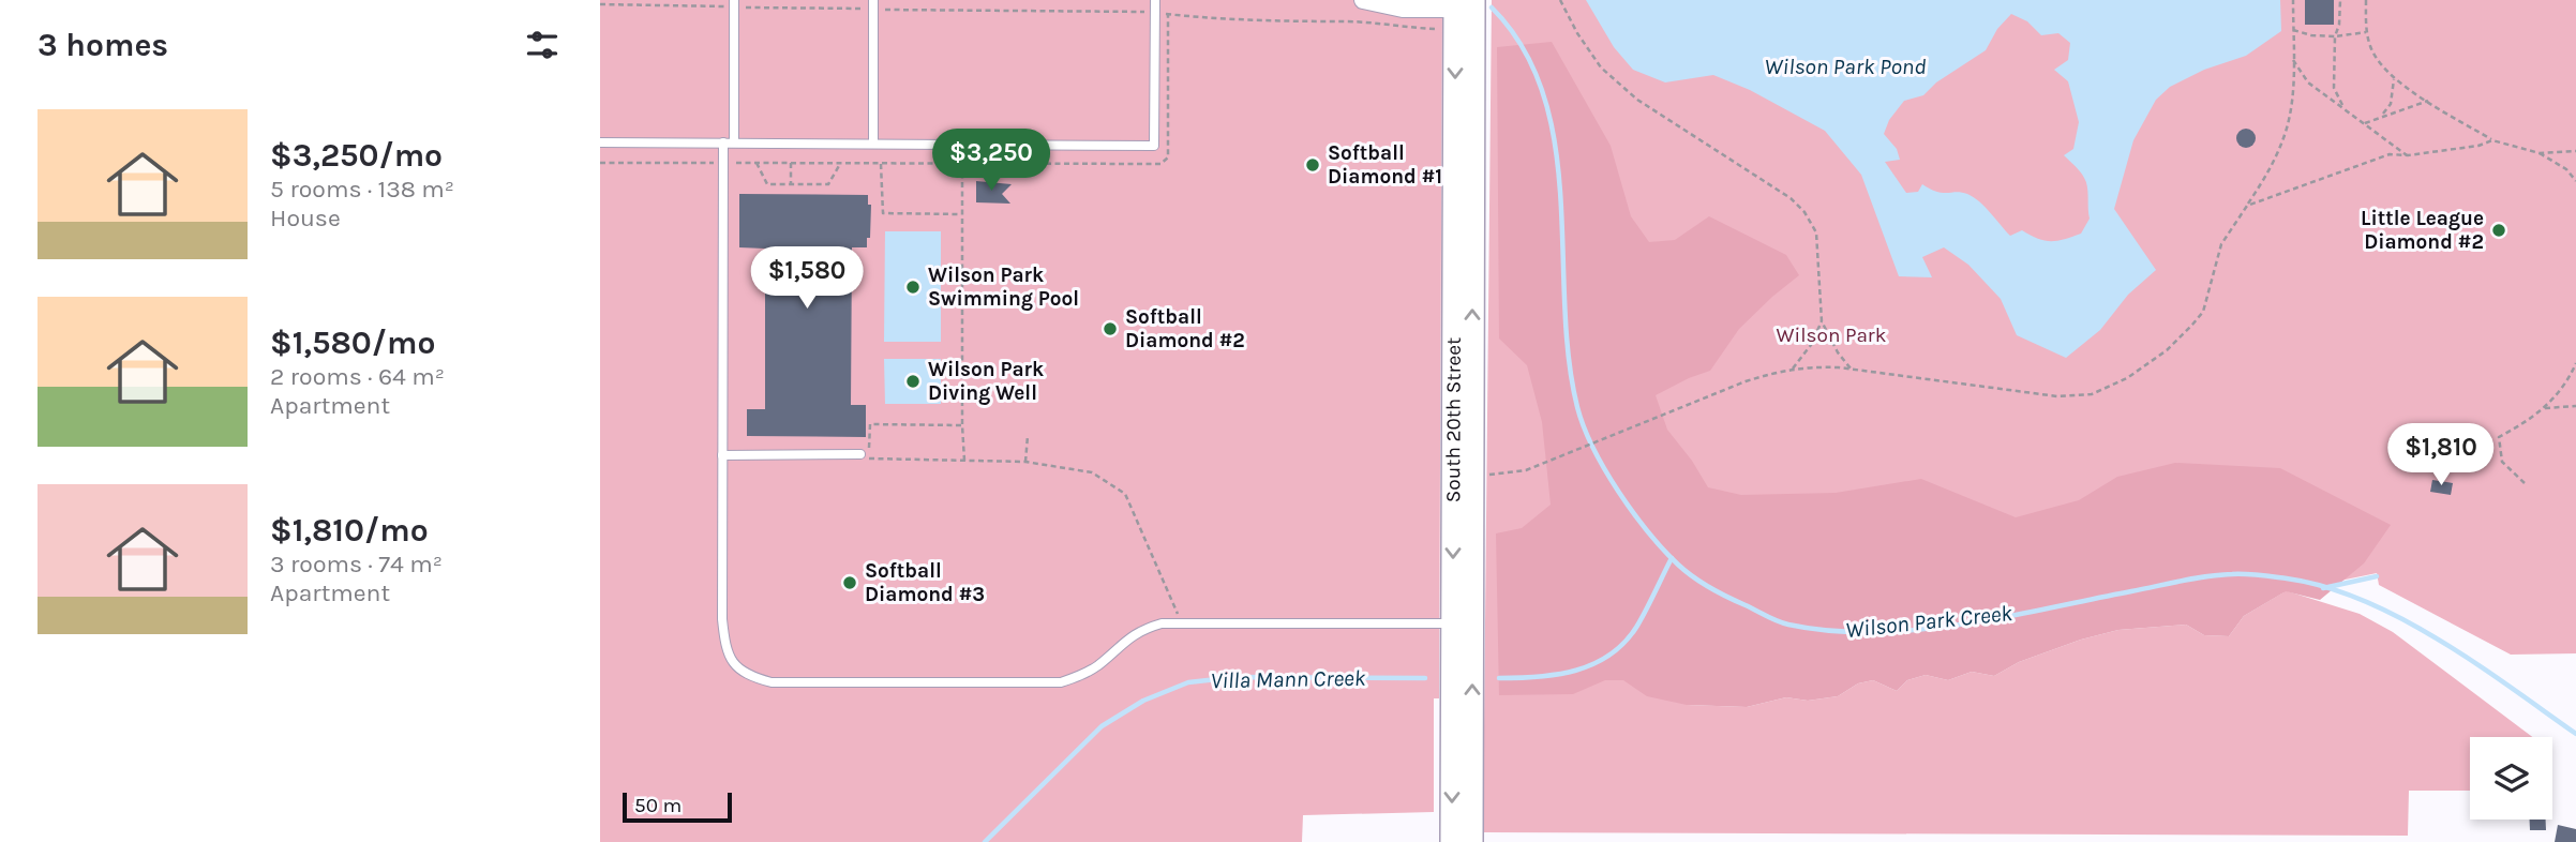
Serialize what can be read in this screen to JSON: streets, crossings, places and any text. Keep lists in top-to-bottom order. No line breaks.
{"streets":{"street":["South 20th Street"]},"water":["Wilson Park Pond","Wilson Park Creek","Villa Mann Creek"],"parks":["Wilson Park"],"places":["Softball Diamond #1","Little League Diamond #2","Wilson Park Swimming Pool","Softball Diamond #2","Wilson Park Diving Well","Softball Diamond #3"],"scale_bar":"50 m","page":{"heading":"3 homes","list":[{"name":"$3,250/mo","note":"5 rooms · 138 m² · House"},{"name":"$1,580/mo","note":"2 rooms · 64 m² · Apartment"},{"name":"$1,810/mo","note":"3 rooms · 74 m² · Apartment"}],"price":["$3,250","$1,580","$1,810"],"scale":"50 m"}}
